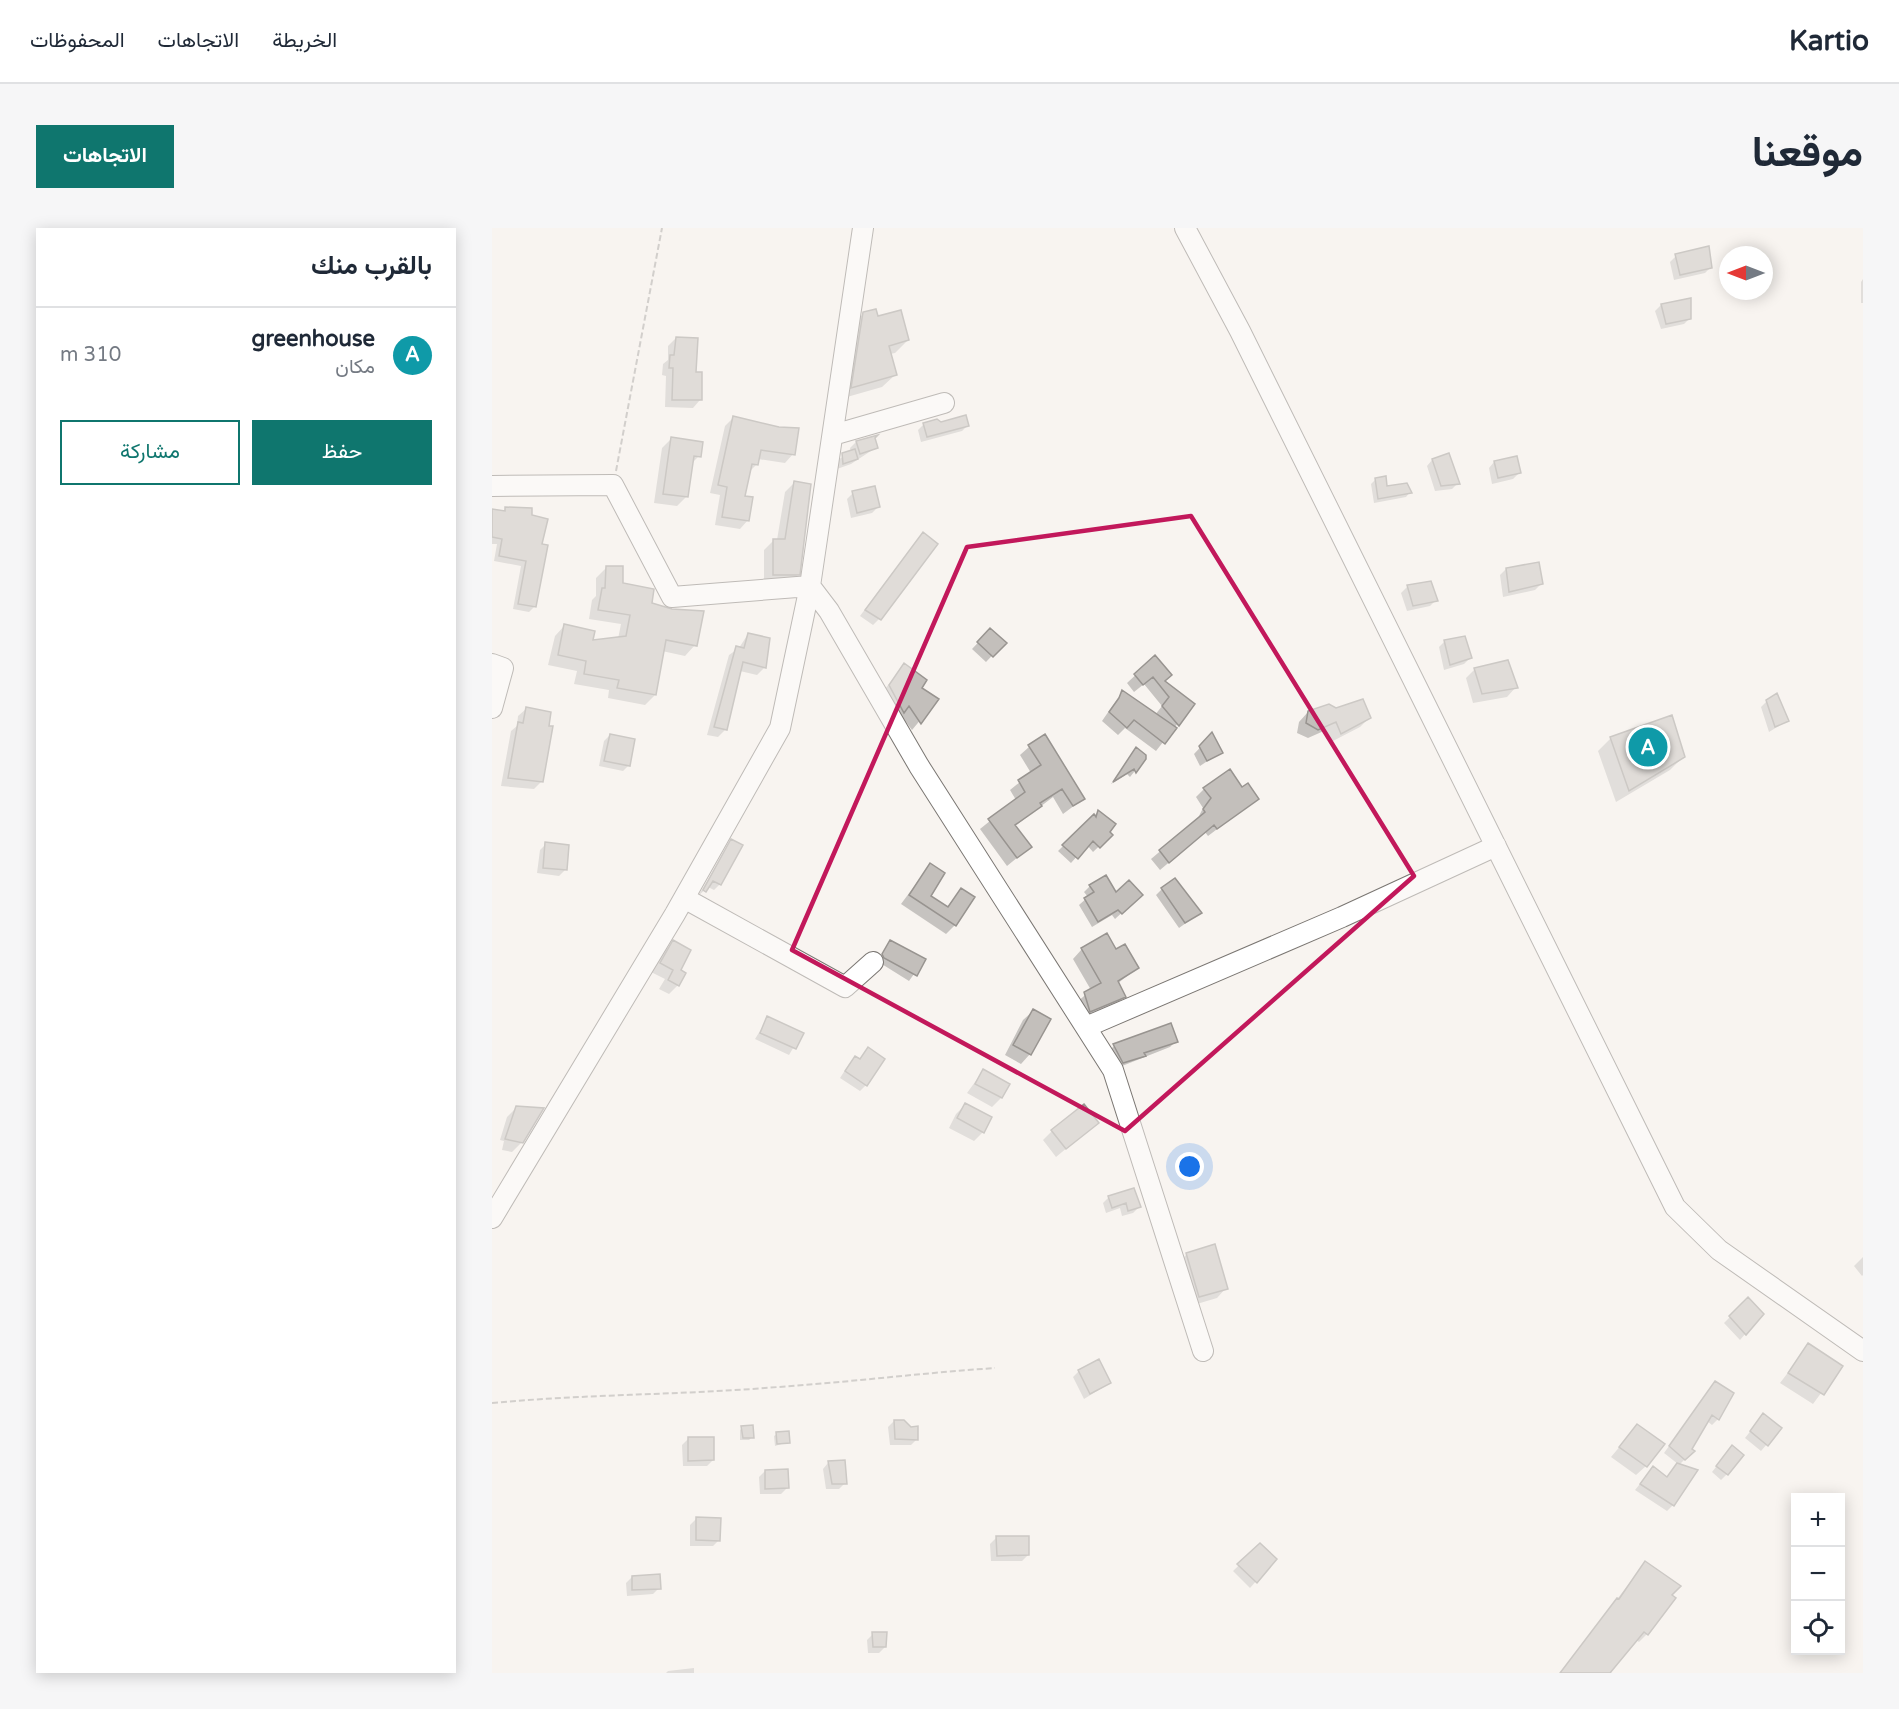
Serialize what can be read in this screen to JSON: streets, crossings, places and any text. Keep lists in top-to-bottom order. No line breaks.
{"north":"left","page":{"header":"Kartio","nav":["الخريطة","الاتجاهات","المحفوظات"],"title":"موقعنا","buttons":["الاتجاهات",["حفظ","مشاركة"]],"heading":"بالقرب منك","list":[{"mark":"A","name":"greenhouse","note":"مكان","value":"310 m"}],"pins":"A","map_buttons":["+","−"]}}
